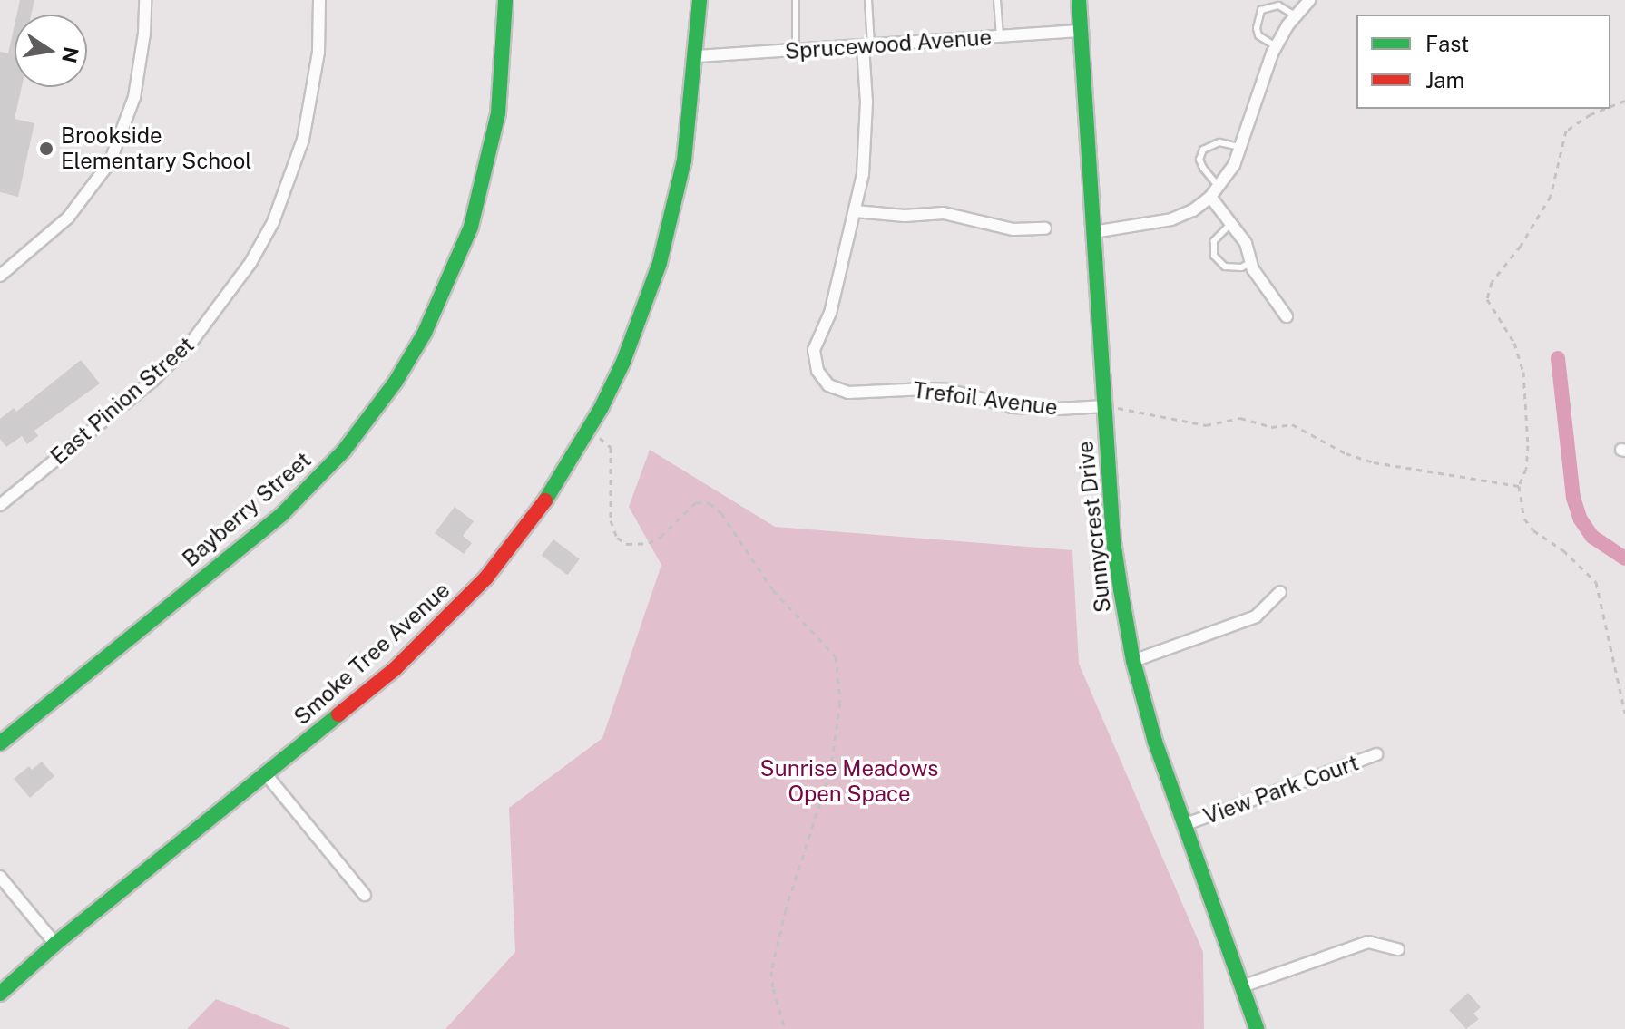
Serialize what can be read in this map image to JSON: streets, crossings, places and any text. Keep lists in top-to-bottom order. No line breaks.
{"streets":{"street":["Sprucewood Avenue","Trefoil Avenue","East Pinion Street","Bayberry Street","Sunnycrest Drive","Smoke Tree Avenue","View Park Court"]},"crossings":[["Sprucewood Avenue","Sunnycrest Drive"],["Sprucewood Avenue","Smoke Tree Avenue"],["Trefoil Avenue","Sunnycrest Drive"],["Sunnycrest Drive","View Park Court"]],"parks":["Sunrise Meadows Open Space"],"places":["Brookside Elementary School"],"legend":["Fast","Jam"],"north":"right"}
